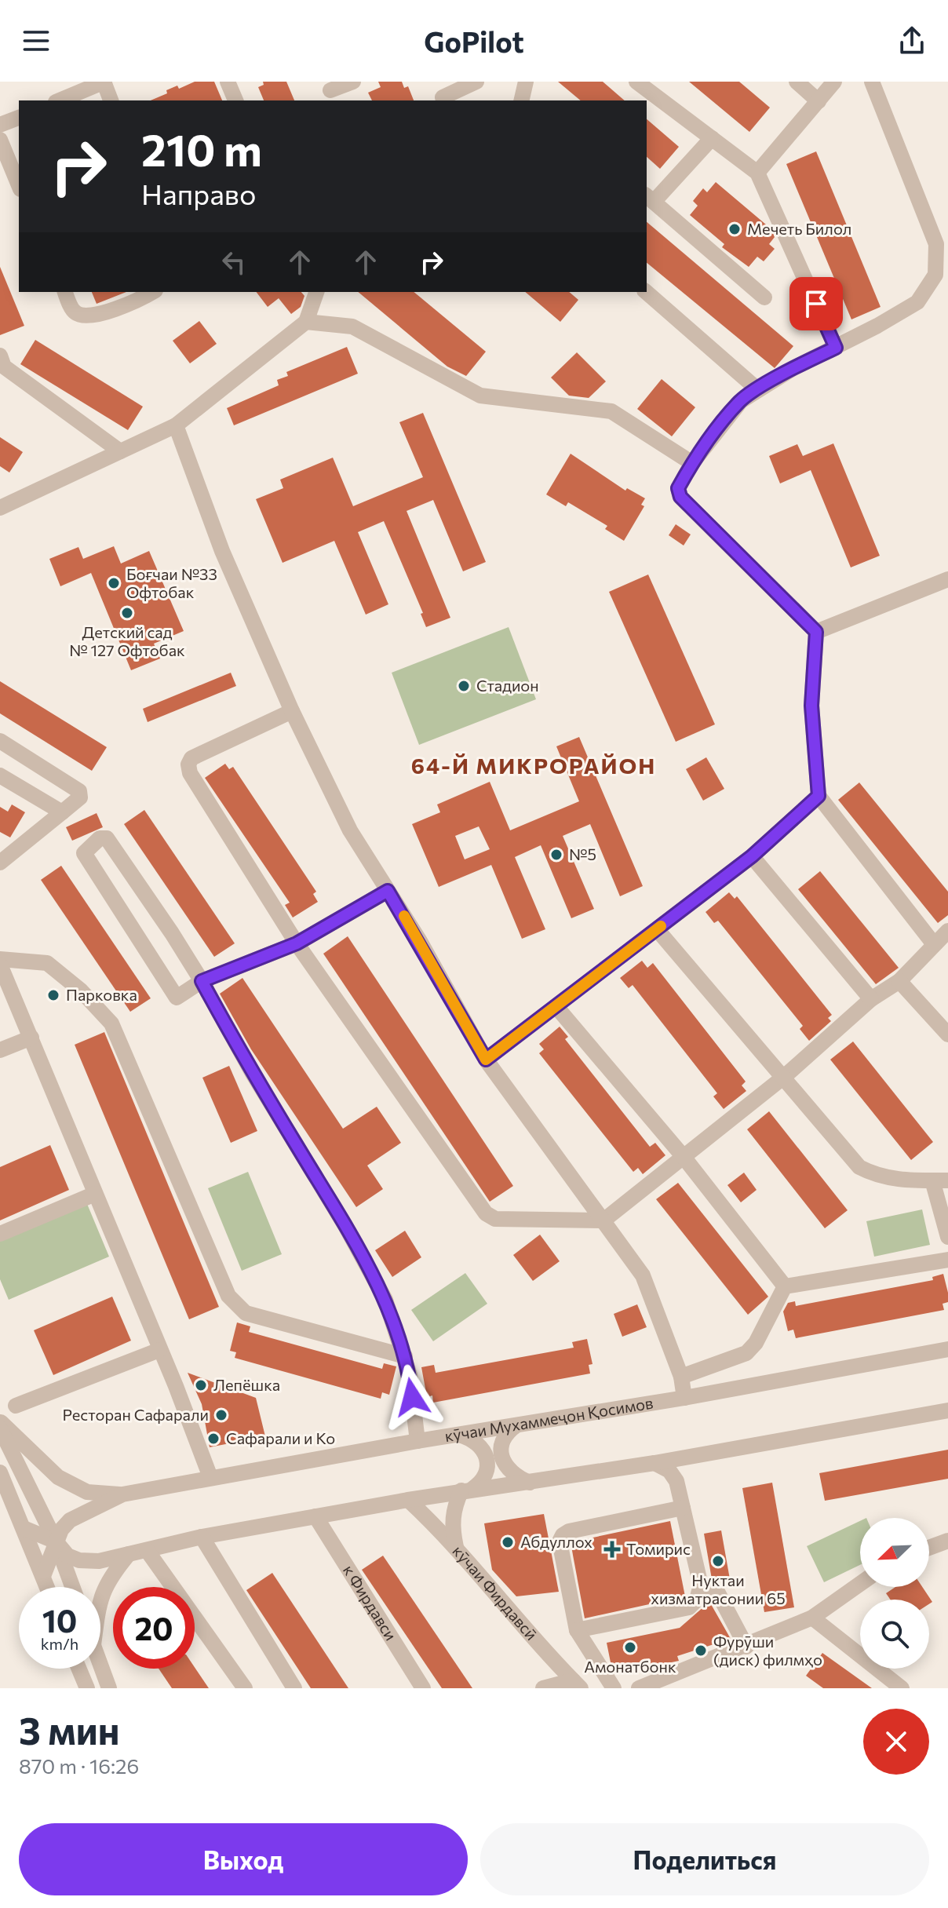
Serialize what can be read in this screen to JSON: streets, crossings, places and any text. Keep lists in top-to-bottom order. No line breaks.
{"streets":{"street":["кӯчаи Мухаммеҷон Қосимов","кӯчаи Фирдавсӣ","к Фирдавси"]},"districts":["64-Й МИКРОРАЙОН"],"places":{"other":["Мечеть Билол","Боғчаи №33 Офтобак","Детский сад № 127 Офтобак","Стадион","№5","Парковка","Лепёшка","Ресторан Сафарали","Сафарали и Ко","Абдуллох","Нуктаи хизматрасонии 65","Амонатбонк","Фурӯши (диск) филмҳо"],"health":["Томирис"]},"north":"bottom left","page":{"header":"GoPilot","turn":["210 m","Направо"],"speed":"10 km/h","limit":"20","heading":["3 мин","870 m · 16:26"],"buttons":["Выход","Поделиться"]}}
